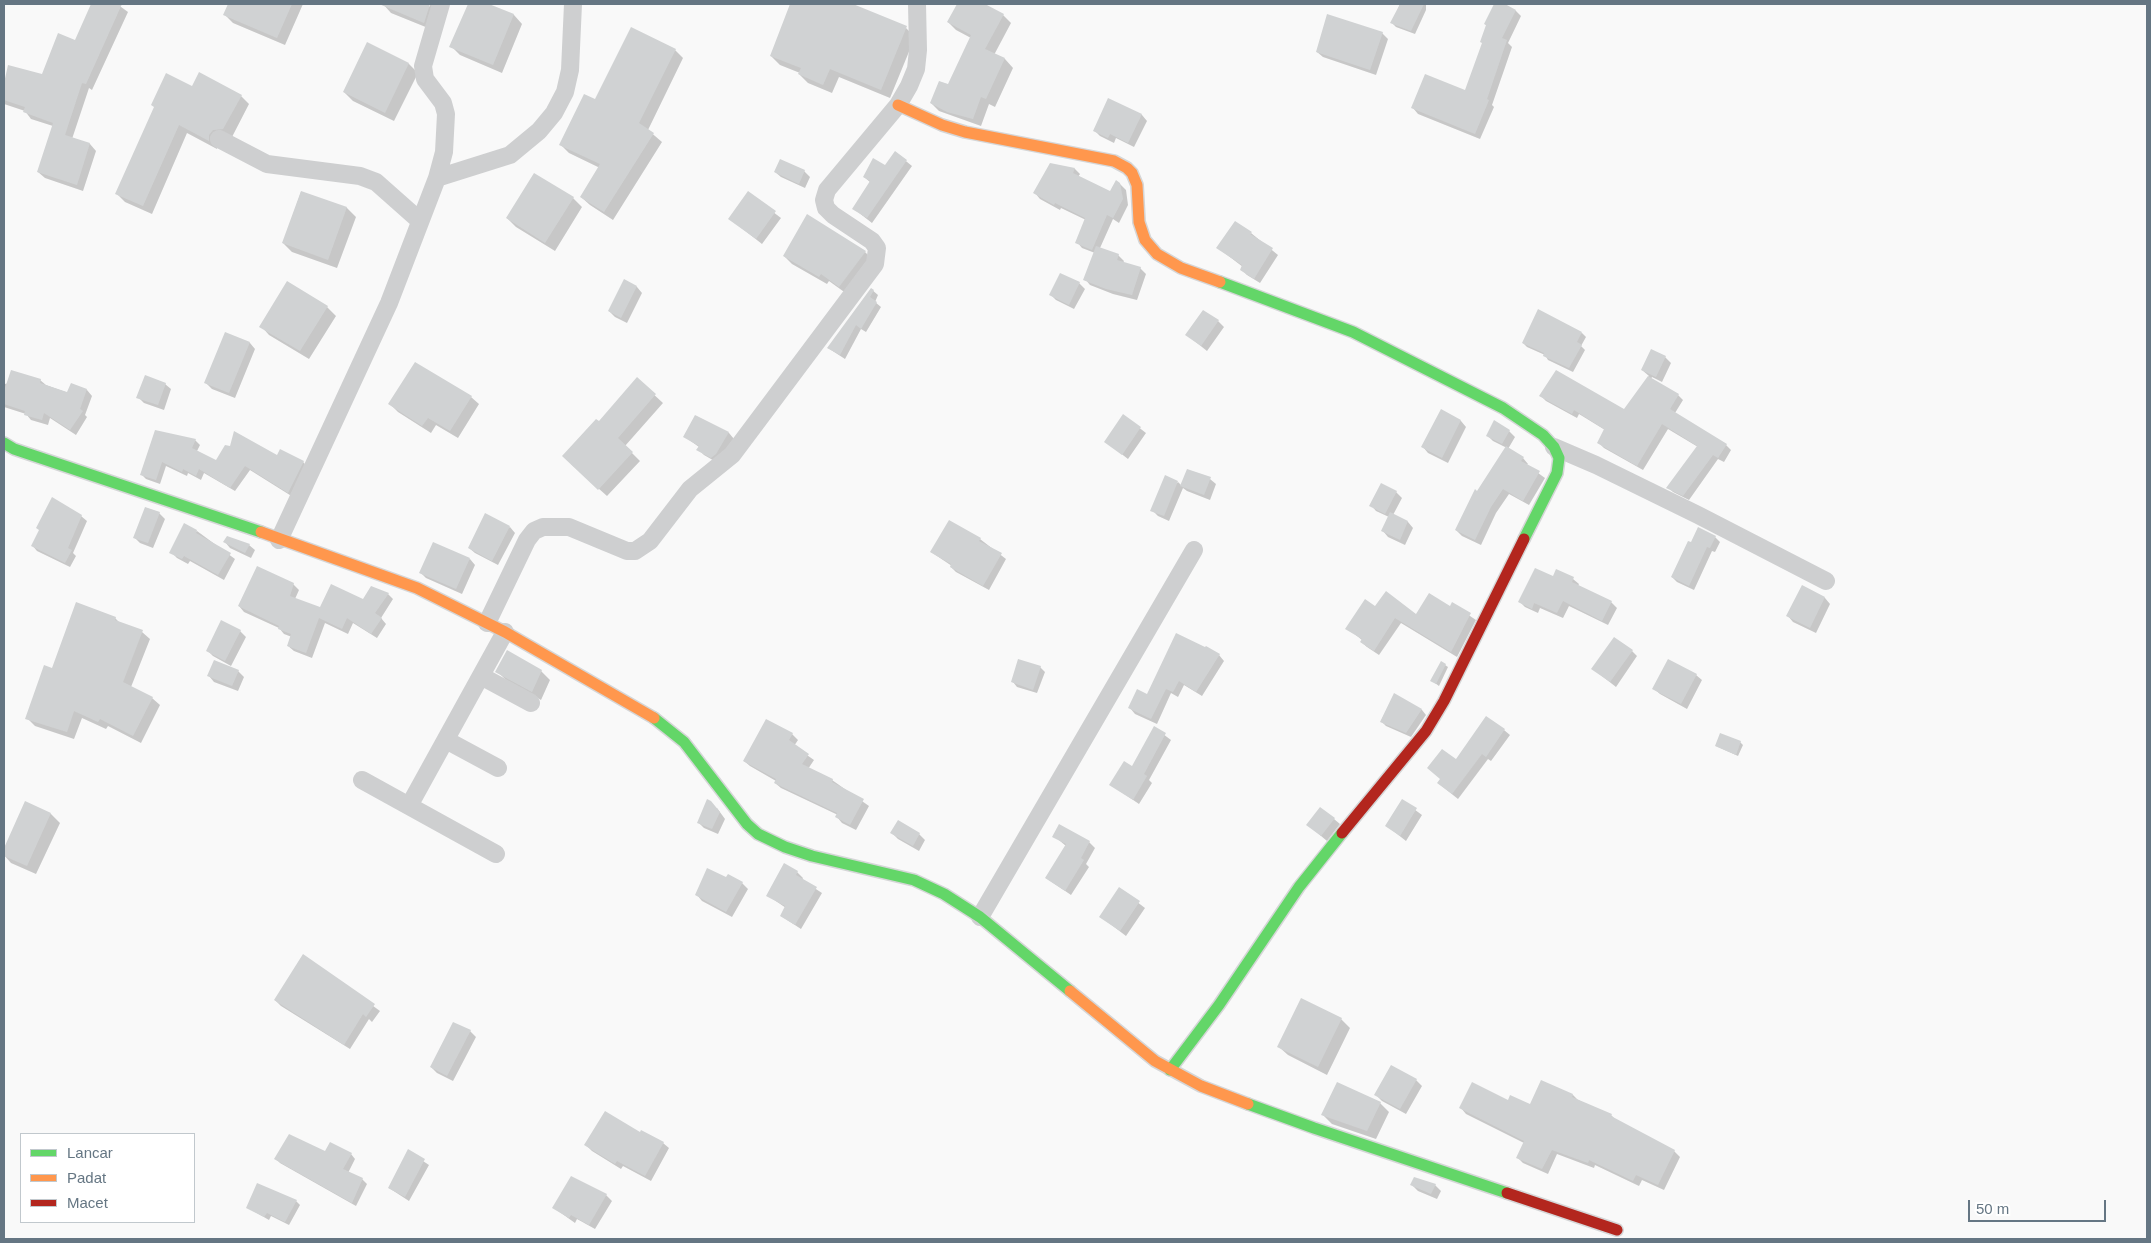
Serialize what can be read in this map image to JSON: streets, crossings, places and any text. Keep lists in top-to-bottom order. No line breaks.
{"legend":["Lancar","Padat","Macet"],"scale_bar":"50 m"}
